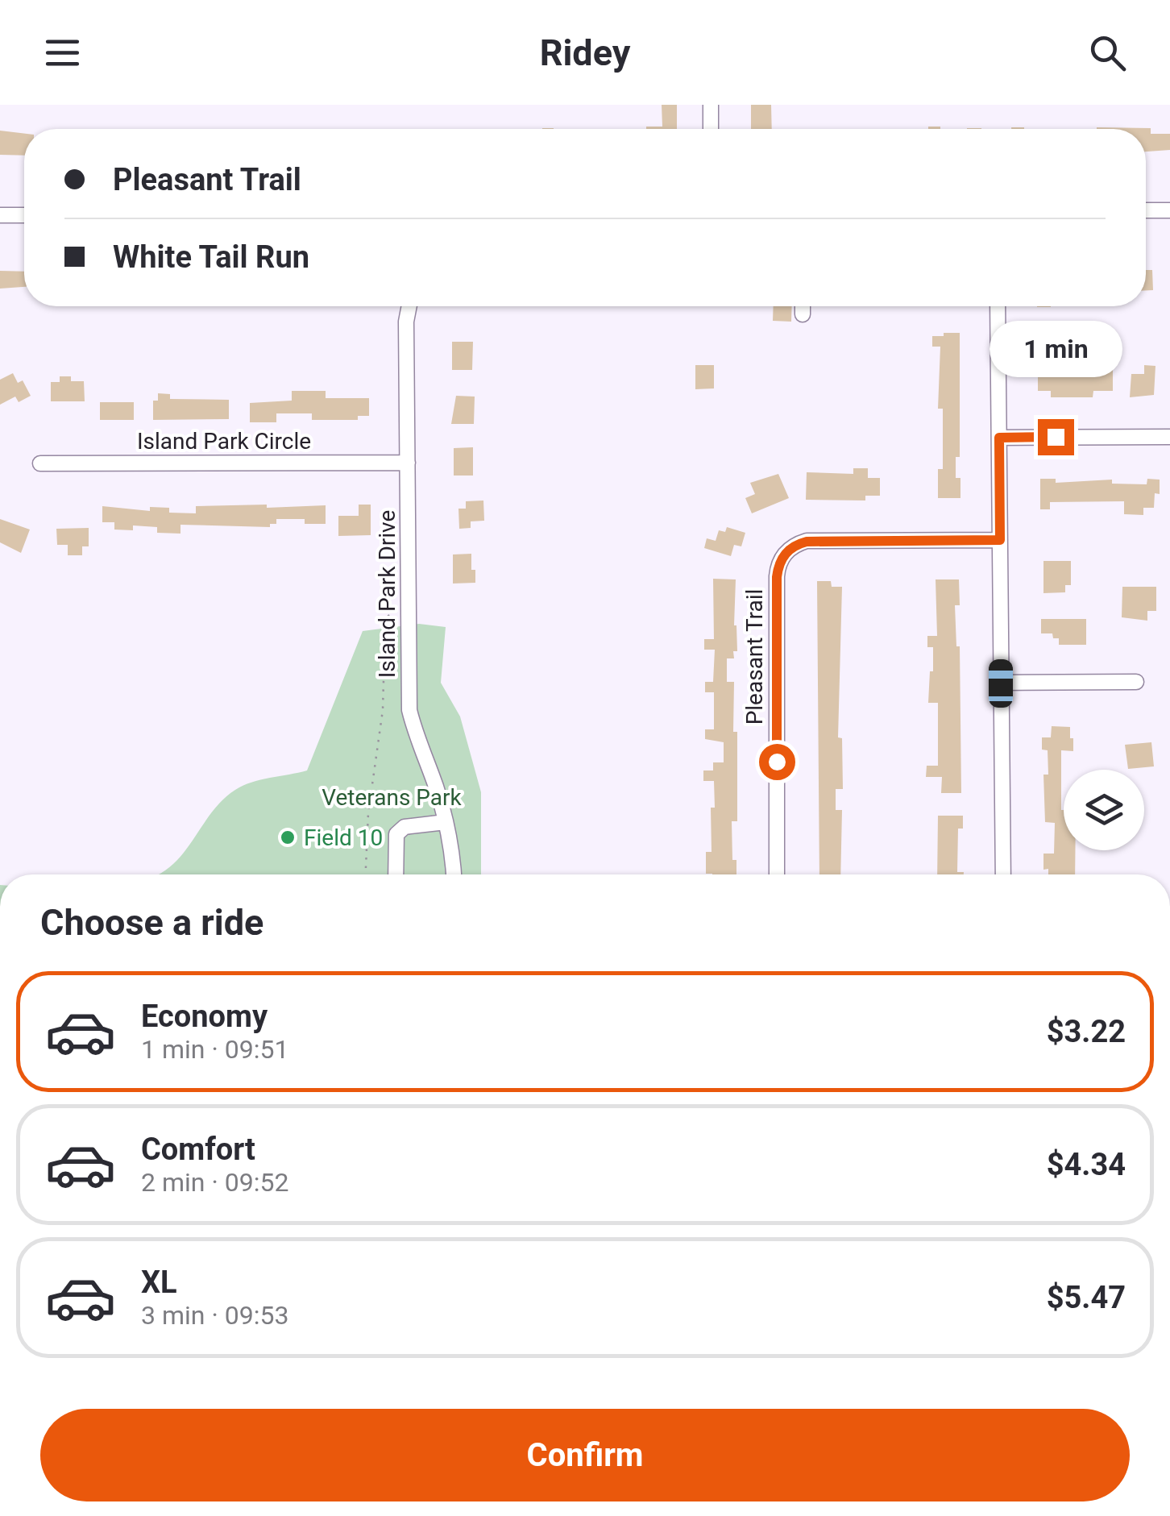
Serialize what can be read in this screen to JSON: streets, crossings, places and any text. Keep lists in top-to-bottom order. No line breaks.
{"streets":{"street":["Island Park Circle","Island Park Drive","Pleasant Trail"]},"crossings":[["Island Park Circle","Island Park Drive"]],"parks":["Veterans Park"],"places":["Field 10"],"page":{"header":"Ridey","banner":["Pleasant Trail","White Tail Run"],"bubble":"1 min","heading":"Choose a ride","list":[{"name":"Economy","note":"1 min · 09:51","value":"$3.22"},{"name":"Comfort","note":"2 min · 09:52","value":"$4.34"},{"name":"XL","note":"3 min · 09:53","value":"$5.47"}],"buttons":"Confirm"}}
